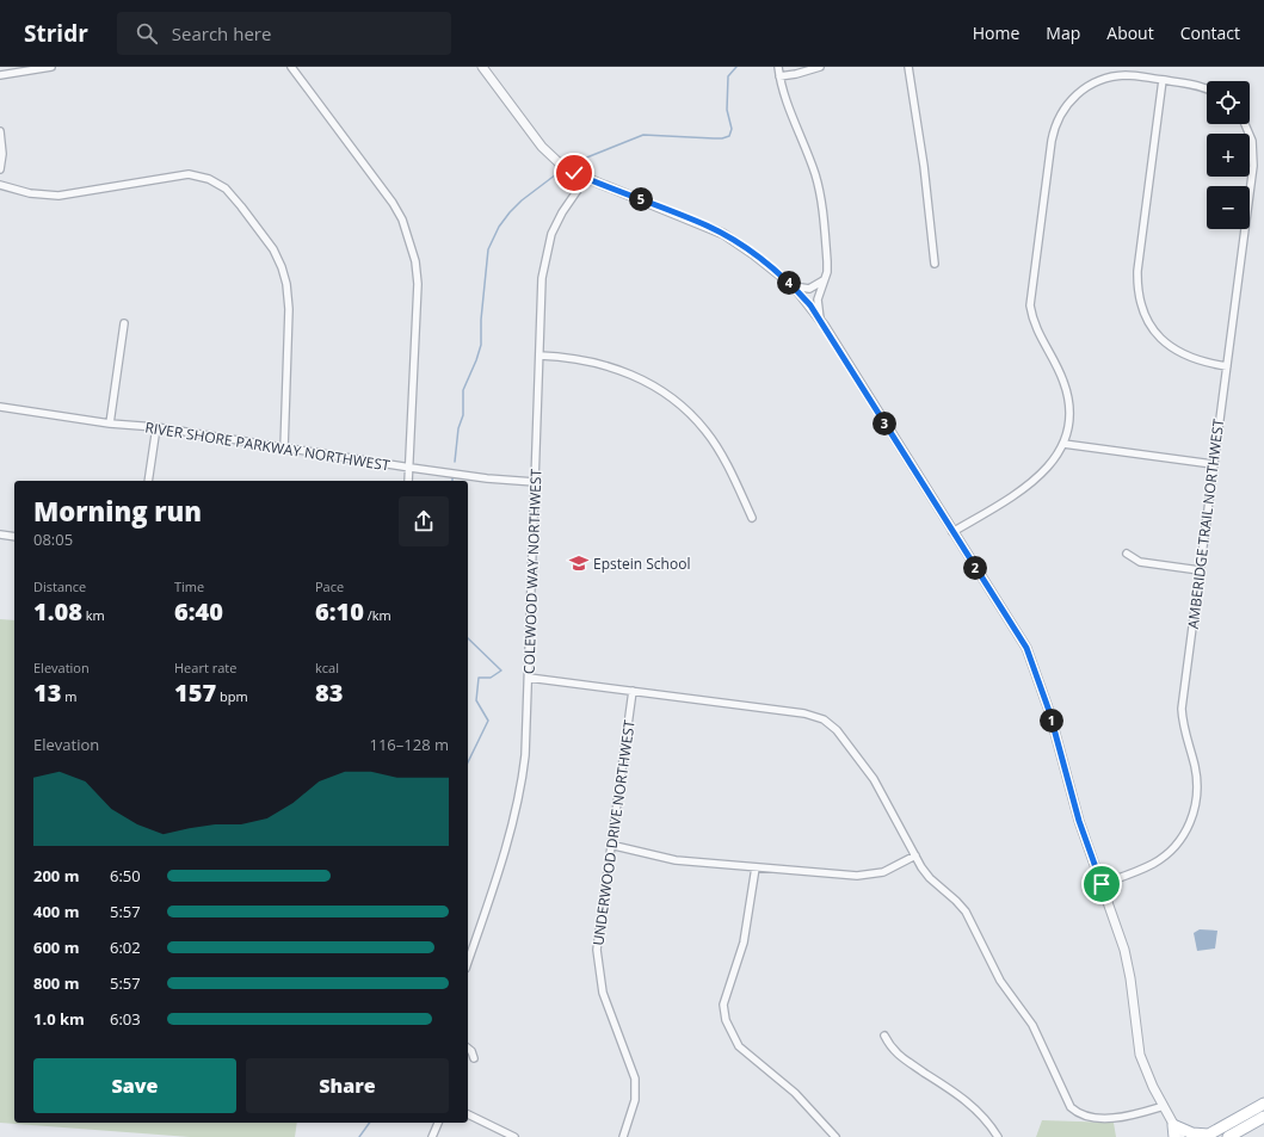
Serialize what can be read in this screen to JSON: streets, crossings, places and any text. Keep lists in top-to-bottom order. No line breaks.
{"streets":{"street":["RIVER SHORE PARKWAY NORTHWEST","AMBERIDGE TRAIL NORTHWEST","COLEWOOD WAY NORTHWEST","UNDERWOOD DRIVE NORTHWEST"]},"crossings":[["RIVER SHORE PARKWAY NORTHWEST","COLEWOOD WAY NORTHWEST"]],"places":{"school or university":["Epstein School"]},"page":{"header":"Stridr","search":"Search here","nav":["Home","Map","About","Contact"],"map_buttons":["+","−"],"pins":["5","4","3","2","1"],"heading":["Morning run","08:05"],"stats":[["Distance","1.08 km"],["Time","6:40"],["Pace","6:10 /km"],["Elevation","13 m"],["Heart rate","157 bpm"],["kcal","83"]],"chart":["Elevation","116–128 m"],"list":[{"name":"200 m","note":"6:50"},{"name":"400 m","note":"5:57"},{"name":"600 m","note":"6:02"},{"name":"800 m","note":"5:57"},{"name":"1.0 km","note":"6:03"}],"buttons":["Save","Share"]}}
